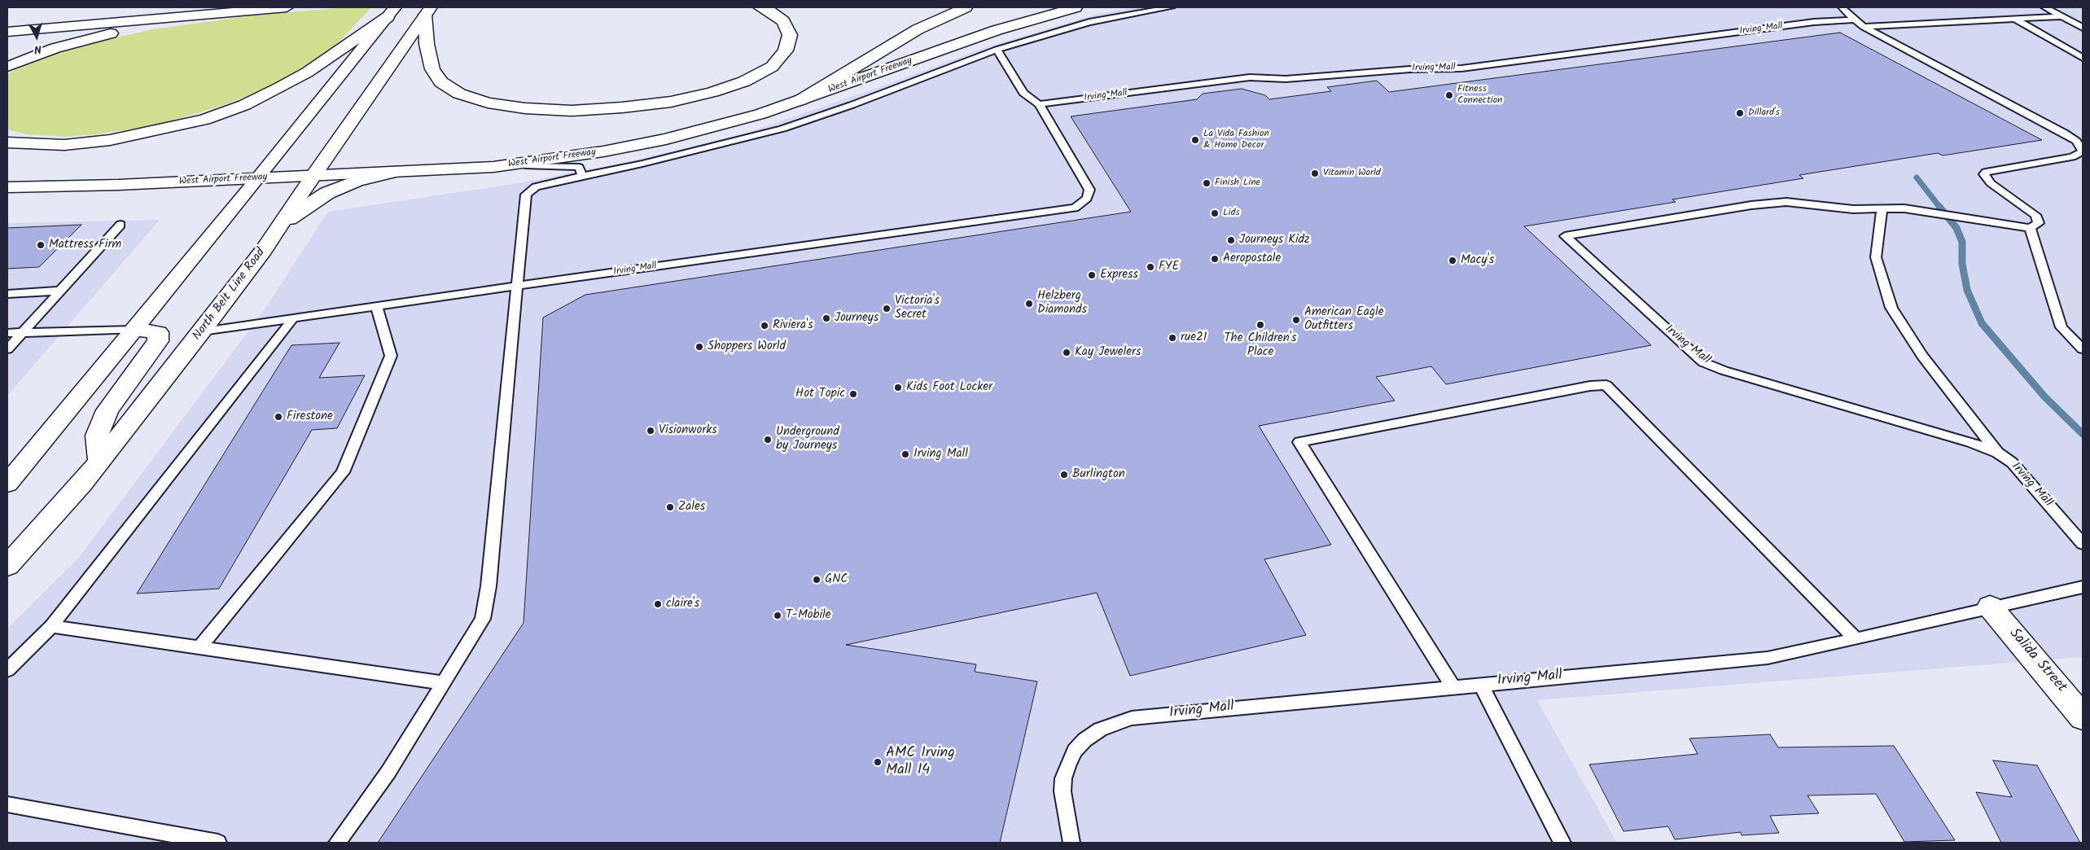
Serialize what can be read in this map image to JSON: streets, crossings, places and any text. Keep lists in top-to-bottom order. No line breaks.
{"streets":{"main road":["West Airport Freeway","North Belt Line Road","Salida Street"],"lane":["Irving Mall"]},"crossings":[["Irving Mall","North Belt Line Road"],["Irving Mall","Salida Street"],["West Airport Freeway","North Belt Line Road"]],"places":["Fitness Connection","Dillard's","La Vida Fashion & Home Decor","Vitamin World","Finish Line","Lids","Journeys Kidz","Mattress Firm","Aeropostale","Macy's","FYE","Express","Helzberg Diamonds","Victoria's Secret","Journeys","American Eagle Outfitters","The Children's Place","Riviera's","rue21","Shoppers World","Kay Jewelers","Kids Foot Locker","Hot Topic","Firestone","Visionworks","Underground by Journeys","Irving Mall","Burlington","Zales","GNC","claire's","T-Mobile","AMC Irving Mall 14"],"north":"bottom"}
